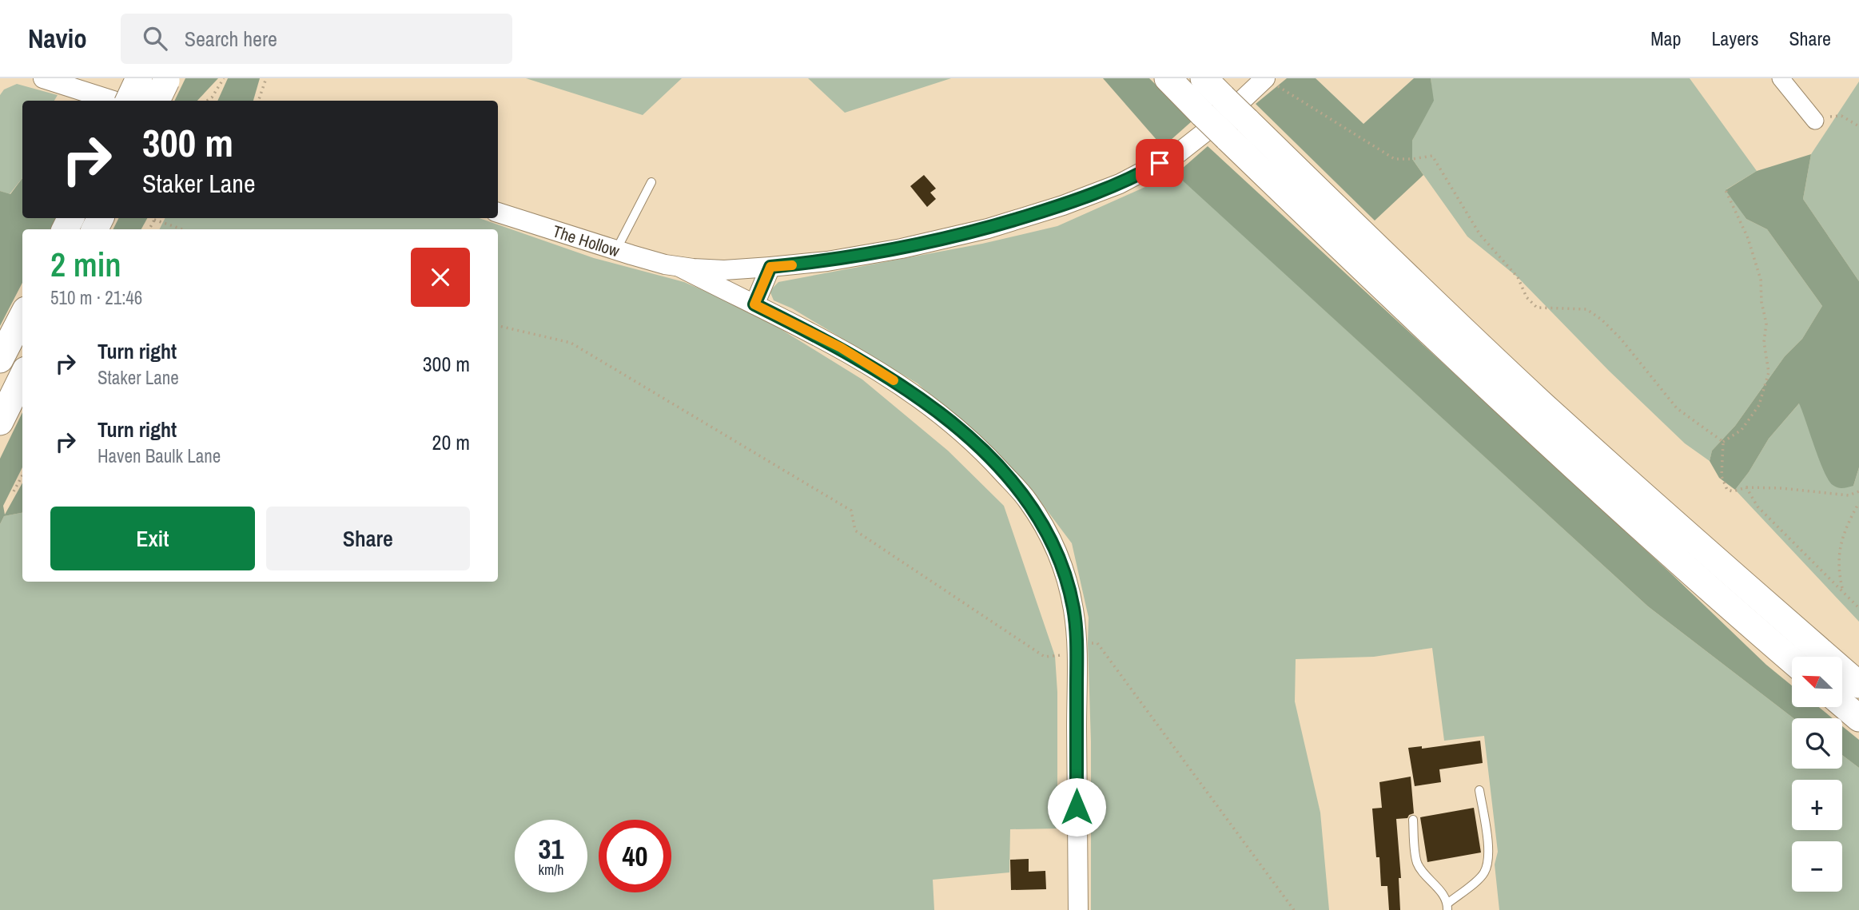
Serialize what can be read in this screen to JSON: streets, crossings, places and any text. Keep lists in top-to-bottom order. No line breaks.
{"streets":{"street":["The Hollow"]},"north":"top left","page":{"header":"Navio","search":"Search here","nav":["Map","Layers","Share"],"turn":["300 m","Staker Lane"],"heading":["2 min","510 m · 21:46"],"list":[{"name":"Turn right","note":"Staker Lane","value":"300 m"},{"name":"Turn right","note":"Haven Baulk Lane","value":"20 m"}],"buttons":["Exit","Share"],"map_buttons":["+","−"],"speed":"31 km/h","limit":"40"}}
